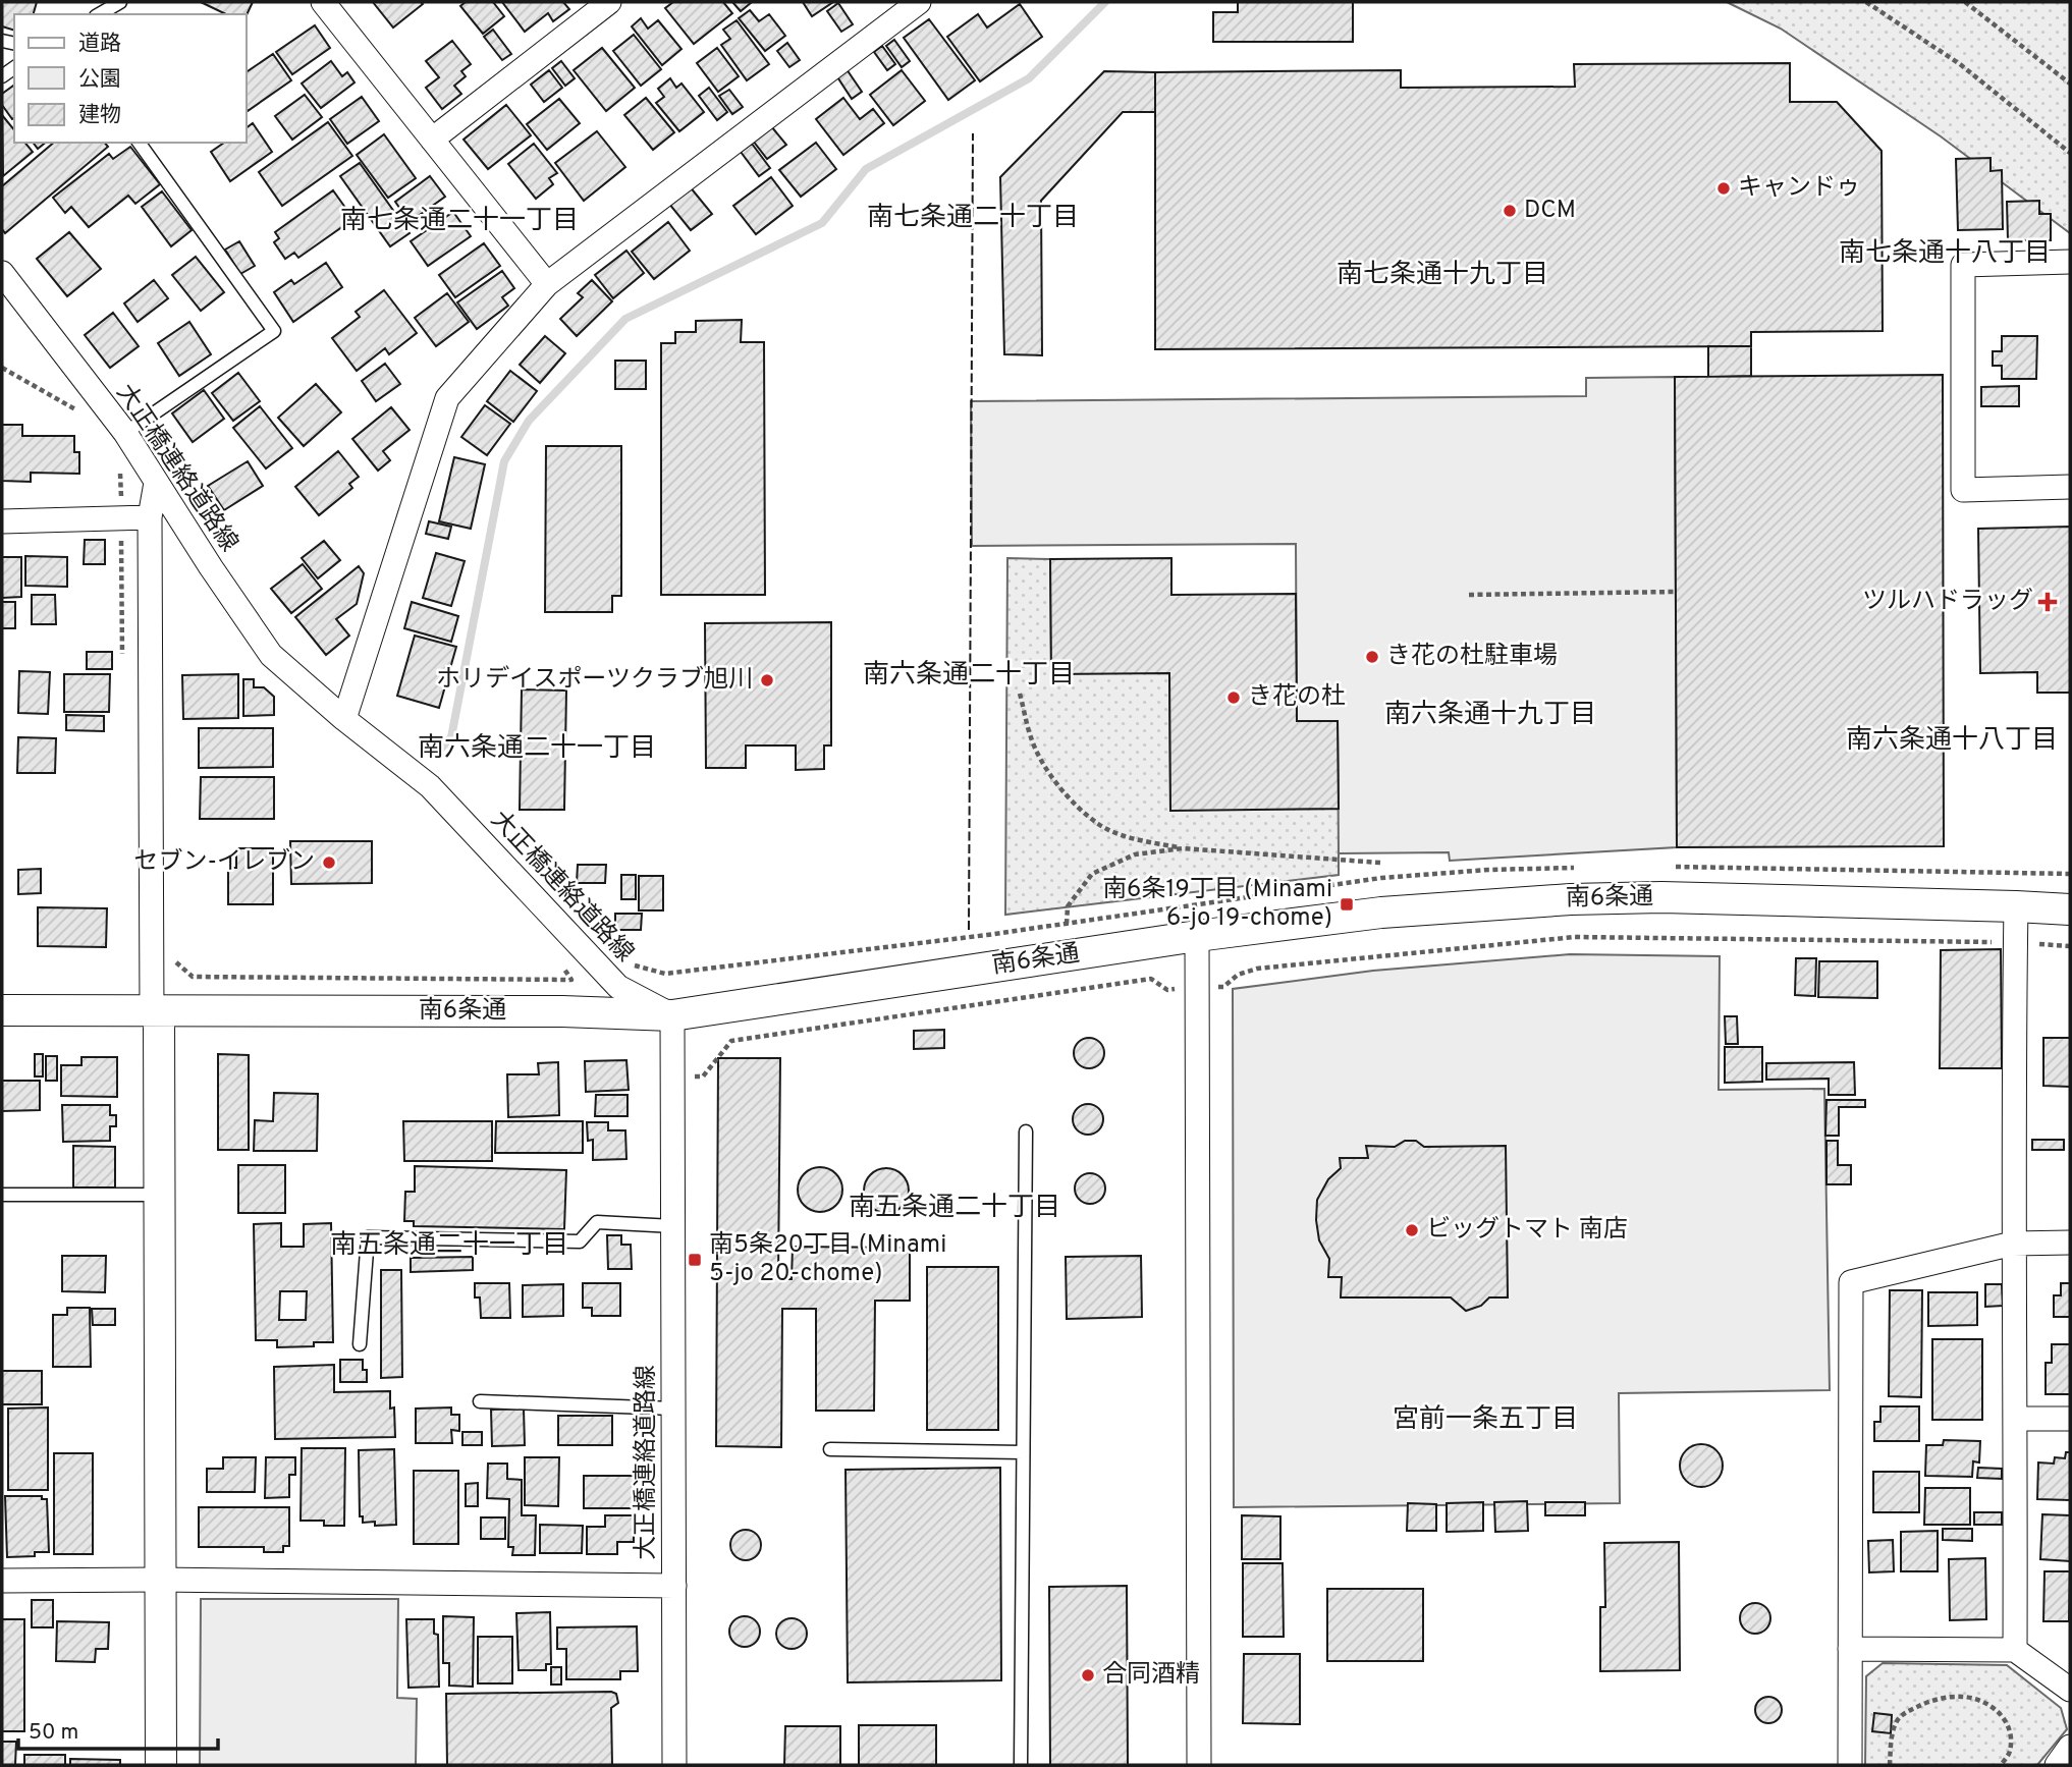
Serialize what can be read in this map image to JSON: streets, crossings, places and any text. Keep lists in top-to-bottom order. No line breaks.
{"streets":{"street":["大正橋連絡道路線","南6条通"]},"crossings":[["大正橋連絡道路線","南6条通"]],"districts":["南七条通二十丁目","南七条通二十一丁目","南七条通十八丁目","南七条通十九丁目","南六条通二十丁目","南六条通十九丁目","南六条通十八丁目","南六条通二十一丁目","南五条通二十丁目","南五条通二十一丁目","宮前一条五丁目"],"places":{"other":["キャンドゥ","DCM","き花の杜駐車場","ホリデイスポーツクラブ旭川","き花の杜","セブン-イレブン","ビッグトマト 南店","合同酒精"],"health":["ツルハドラッグ"],"transit":["南6条19丁目 (Minami 6-jo 19-chome)","南5条20丁目 (Minami 5-jo 20-chome)"]},"legend":["道路","公園","建物"],"scale_bar":"50 m"}
